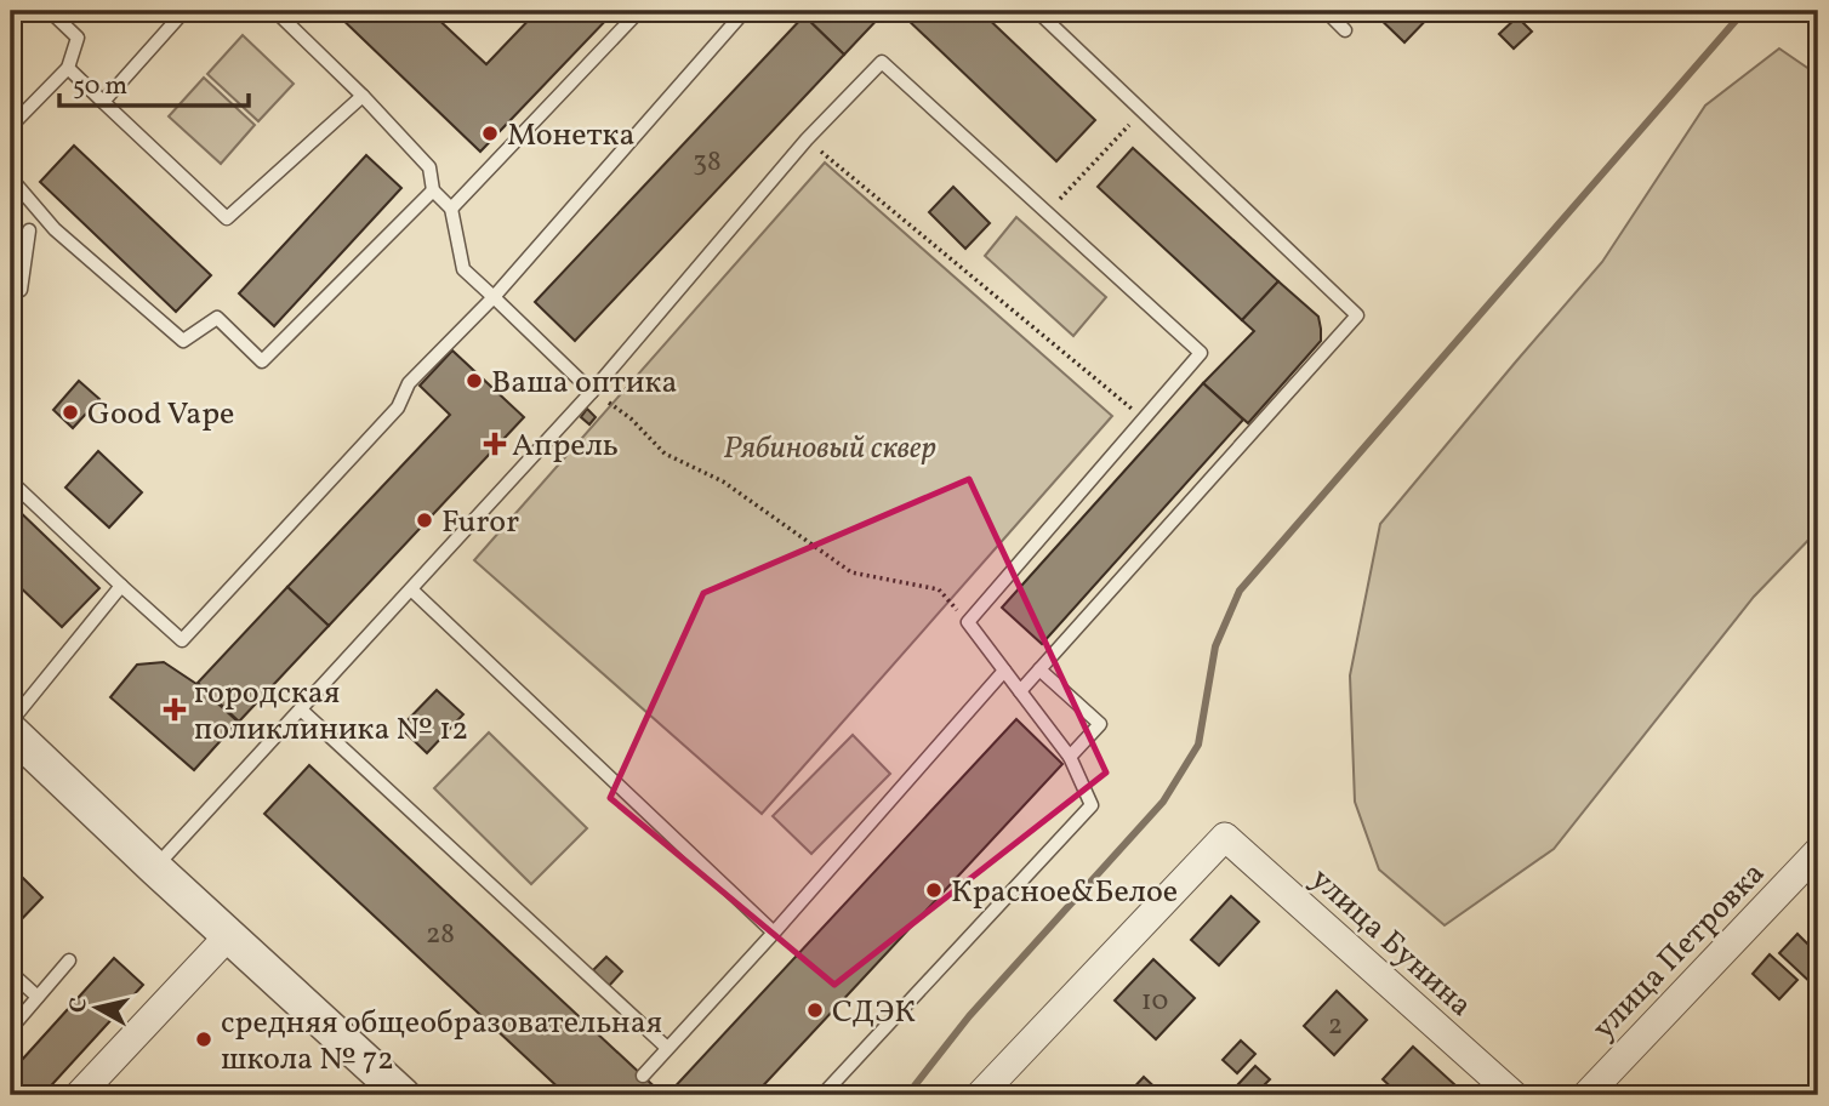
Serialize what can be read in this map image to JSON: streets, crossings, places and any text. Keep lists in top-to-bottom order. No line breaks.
{"streets":{"street":["улица Бунина","улица Петровка"]},"parks":["Рябиновый сквер"],"places":{"other":["Монетка","Ваша оптика","Good Vape","Furor","Красное&Белое","СДЭК","средняя общеобразовательная школа № 72"],"health":["Апрель","городская поликлиника № 12"]},"house_numbers":["38","28","10","2"],"scale_bar":"50 m","north":"left"}
